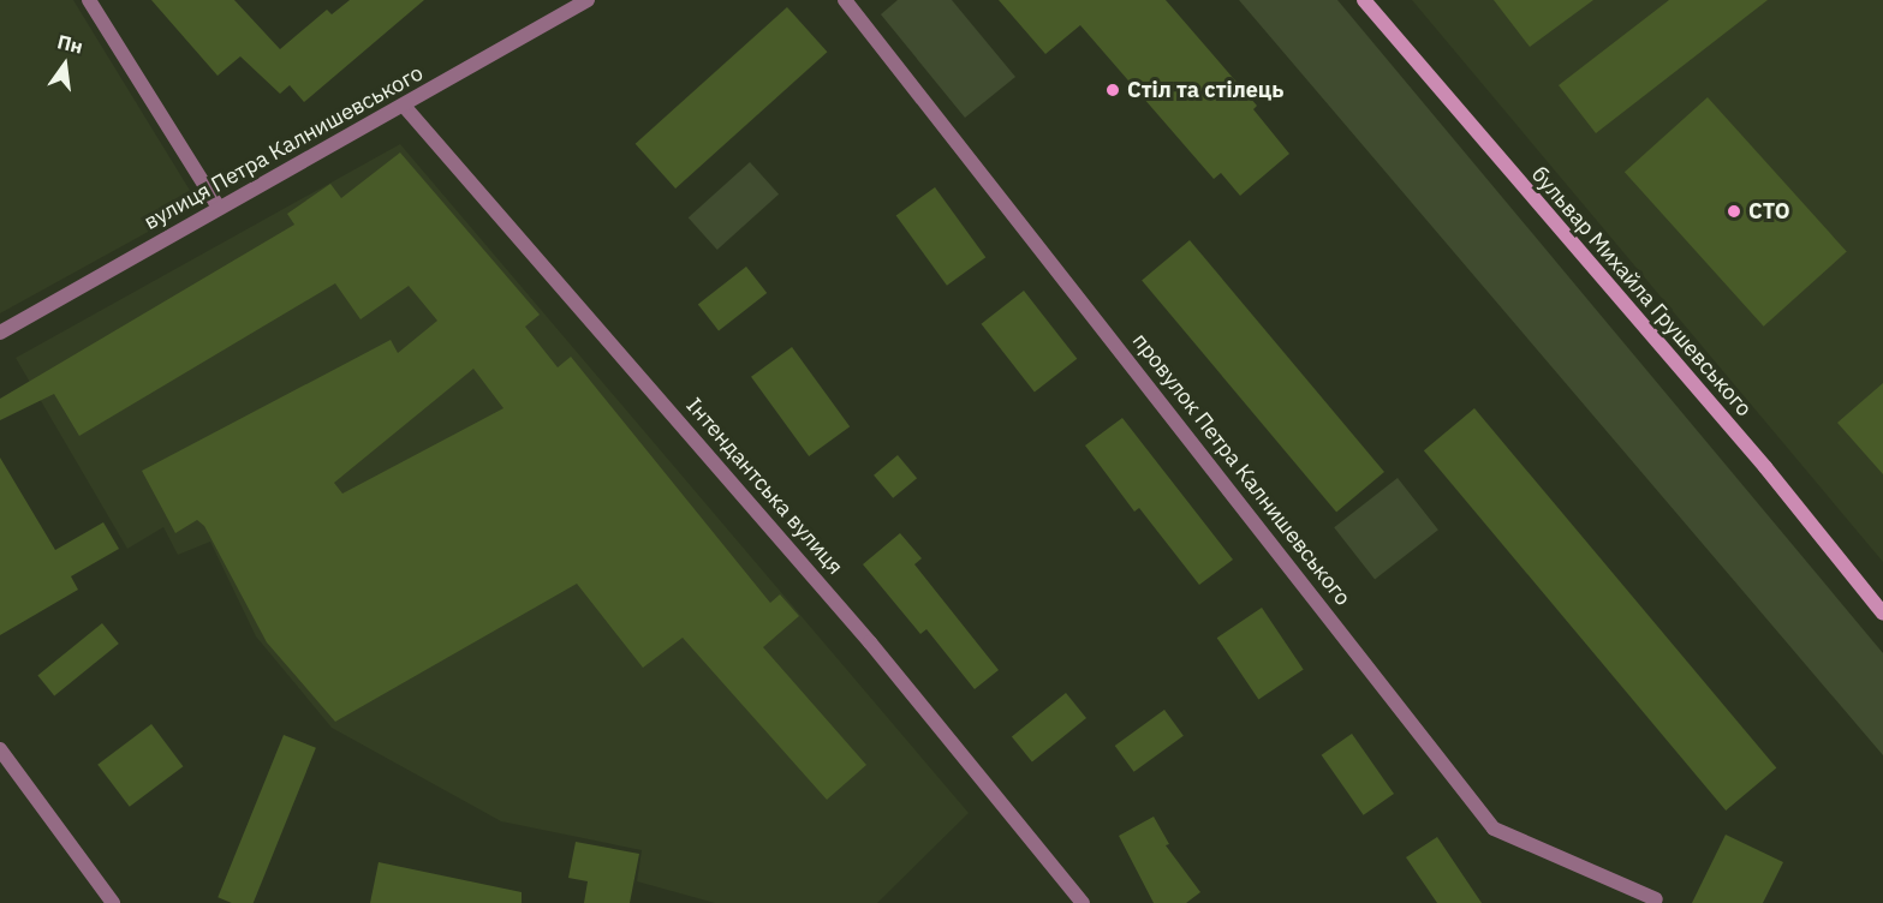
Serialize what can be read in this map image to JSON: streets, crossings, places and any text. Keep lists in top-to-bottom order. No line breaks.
{"streets":{"main road":["бульвар Михайла Грушевського"],"street":["вулиця Петра Калнишевського","провулок Петра Калнишевського","Інтендантська вулиця"]},"crossings":[["вулиця Петра Калнишевського","Інтендантська вулиця"]],"places":["Стіл та стілець","СТО"],"north":"top"}
